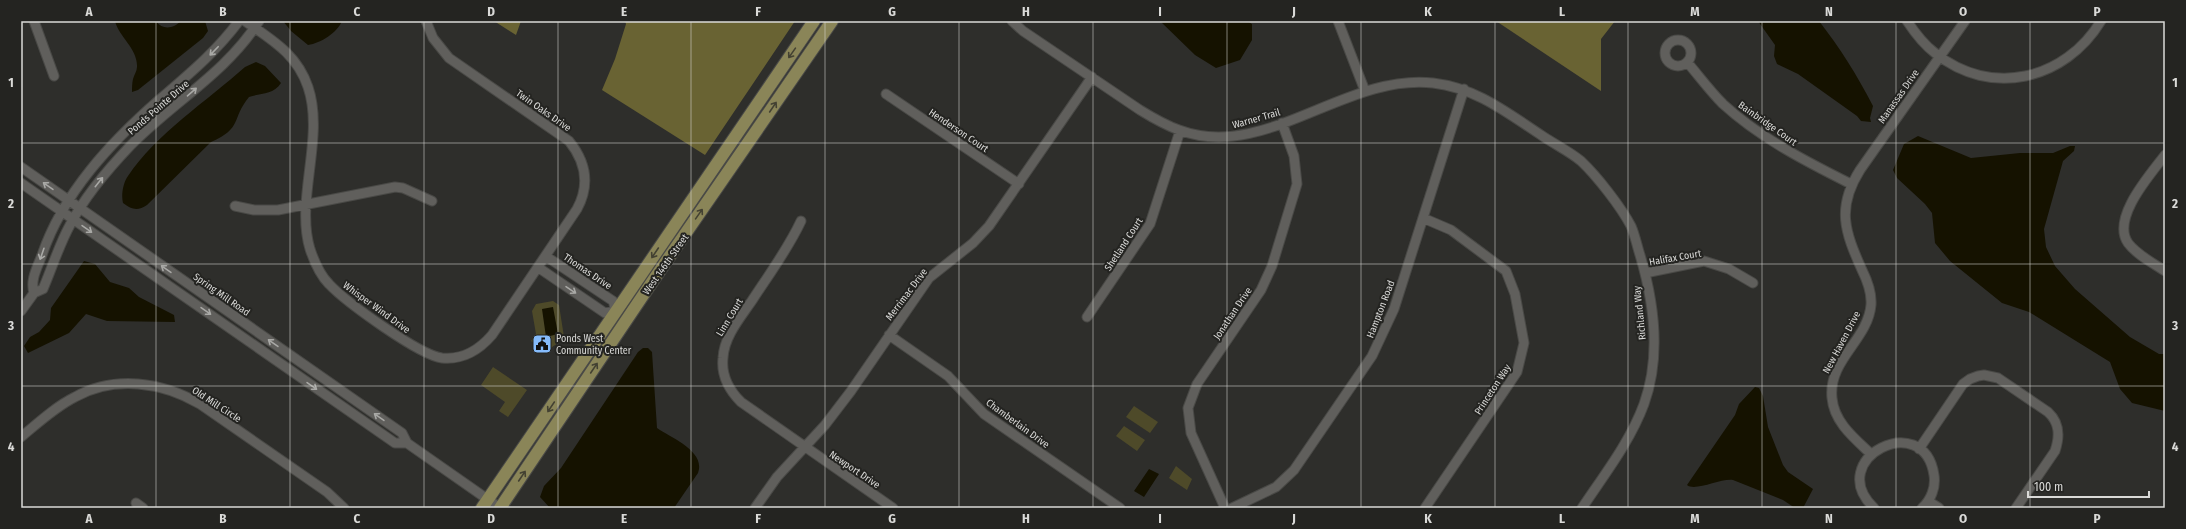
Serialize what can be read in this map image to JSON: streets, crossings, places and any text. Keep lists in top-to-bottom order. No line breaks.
{"streets":{"main road":["West 146th Street"],"street":["Manassas Drive","Ponds Pointe Drive","Twin Oaks Drive","Warner Trail","Bainbridge Court","Henderson Court","Shetland Court","Halifax Court","Thomas Drive","Spring Mill Road","Merrimac Drive","Whisper Wind Drive","Hampton Road","Jonathan Drive","Richland Way","Linn Court","New Haven Drive","Princeton Way","Old Mill Circle","Chamberlain Drive","Newport Drive"]},"crossings":[["Manassas Drive","Bainbridge Court"],["Manassas Drive","New Haven Drive"],["Ponds Pointe Drive","Spring Mill Road"],["Ponds Pointe Drive","Whisper Wind Drive"],["Twin Oaks Drive","Thomas Drive"],["Twin Oaks Drive","Whisper Wind Drive"],["Warner Trail","Shetland Court"],["Warner Trail","Merrimac Drive"],["Warner Trail","Hampton Road"],["Warner Trail","Jonathan Drive"],["Warner Trail","Richland Way"],["Bainbridge Court","New Haven Drive"],["Henderson Court","Merrimac Drive"],["Halifax Court","Richland Way"],["West 146th Street","Thomas Drive"],["West 146th Street","Spring Mill Road"],["Thomas Drive","Whisper Wind Drive"],["Merrimac Drive","Linn Court"],["Merrimac Drive","Chamberlain Drive"],["Merrimac Drive","Newport Drive"],["Hampton Road","Princeton Way"],["Linn Court","Newport Drive"]],"places":{"public building":["Ponds West Community Center"]},"scale_bar":"100 m","grid":{"columns":["A","B","C","D","E","F","G","H","I","J","K","L","M","N","O","P"],"rows":["1","2","3","4"]}}
